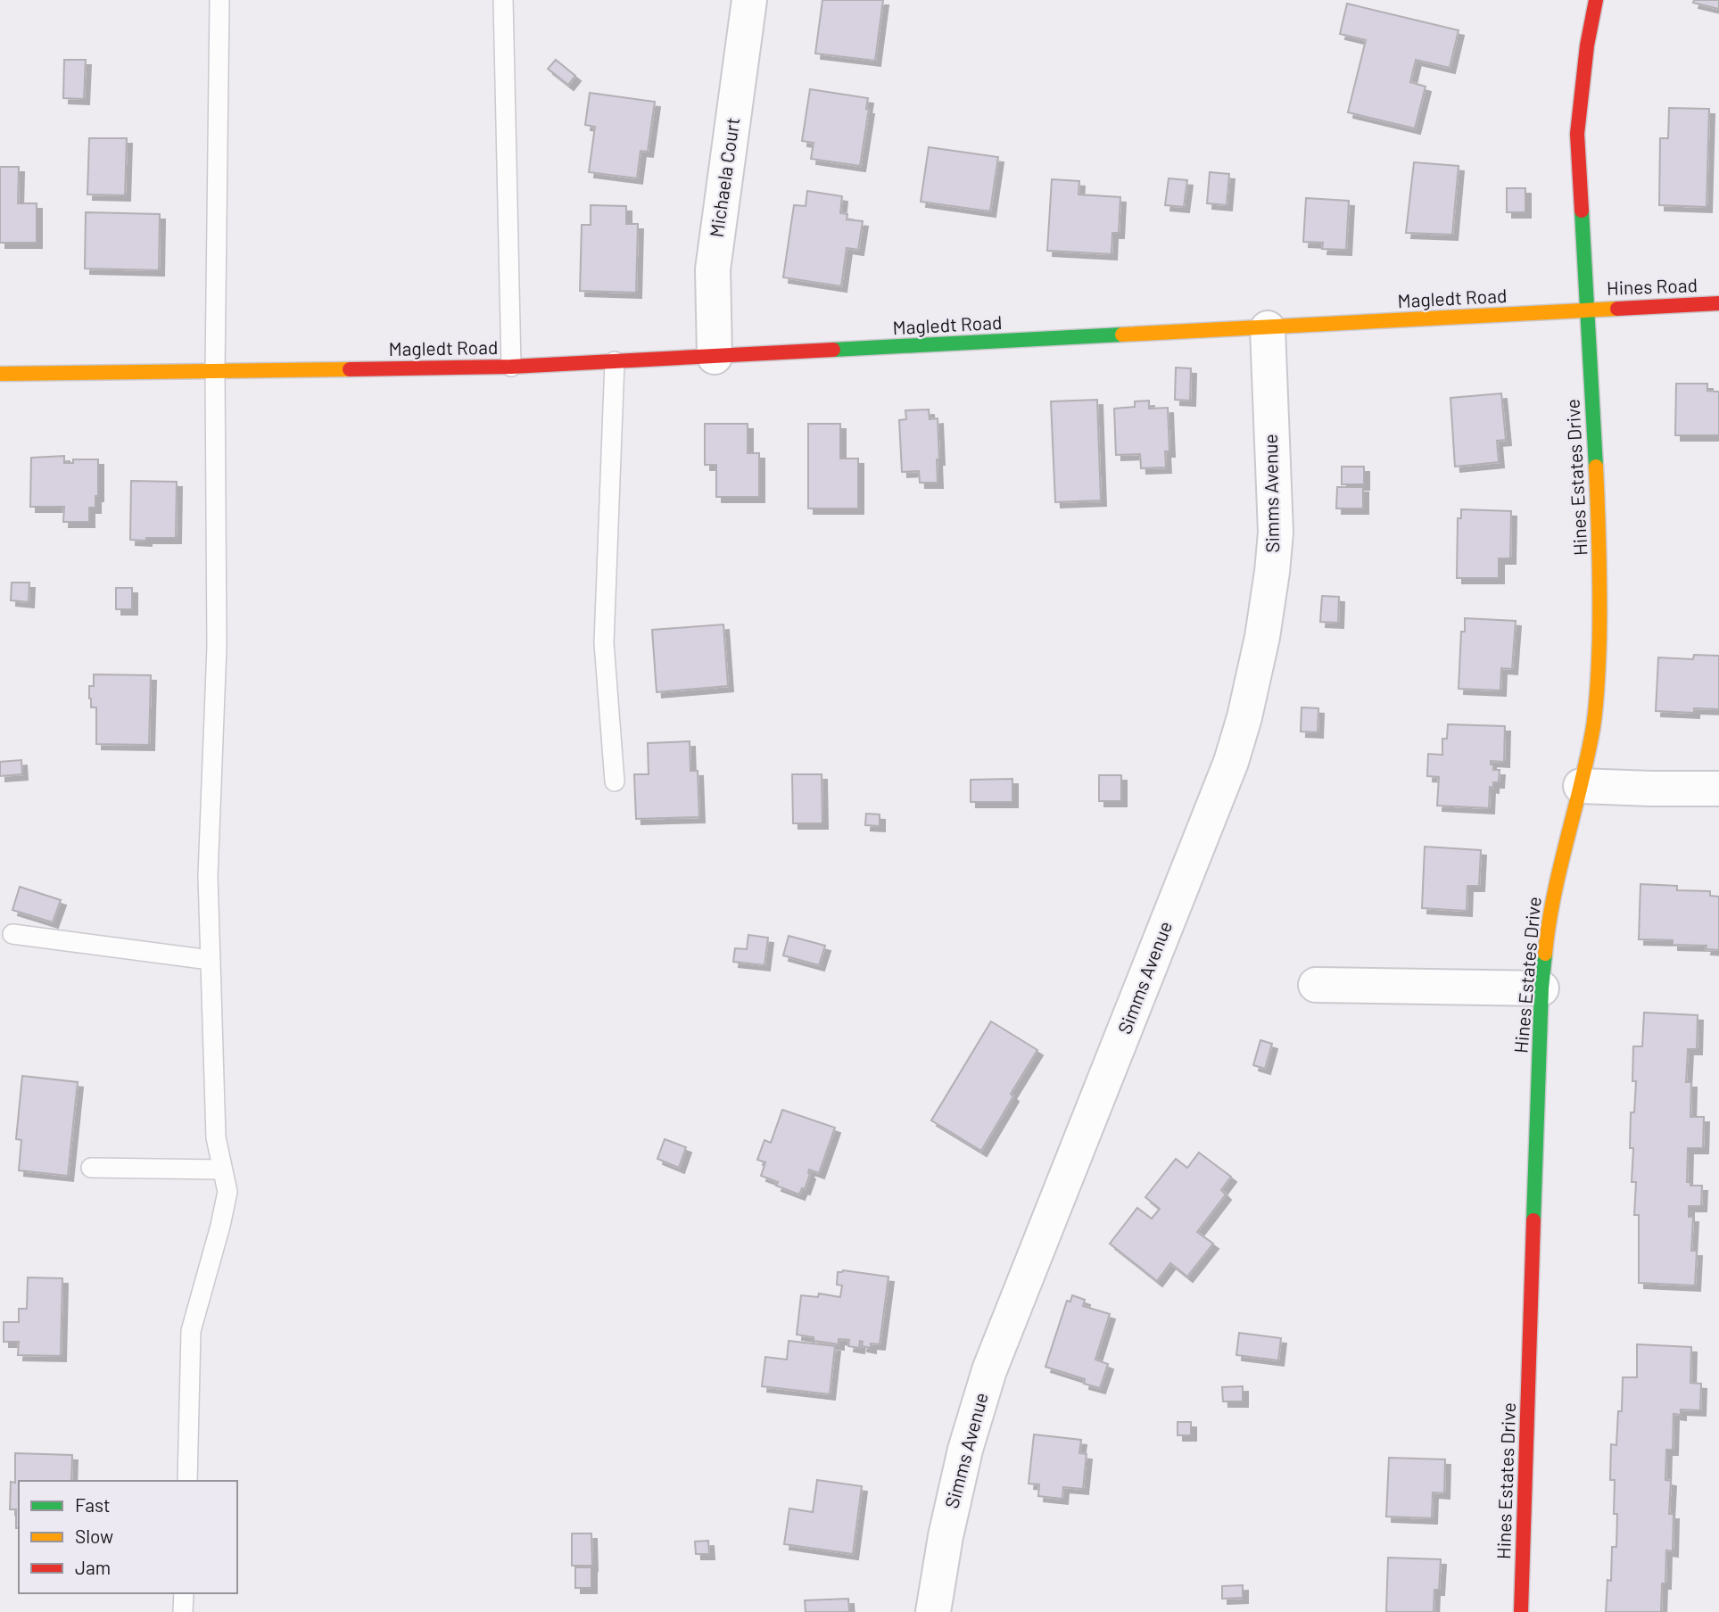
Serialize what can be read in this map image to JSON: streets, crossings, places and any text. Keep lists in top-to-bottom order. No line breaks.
{"streets":{"street":["Michaela Court","Hines Road","Magledt Road","Hines Estates Drive","Simms Avenue"]},"crossings":[["Michaela Court","Magledt Road"],["Hines Road","Magledt Road"],["Hines Road","Hines Estates Drive"],["Magledt Road","Hines Estates Drive"],["Magledt Road","Simms Avenue"]],"legend":["Fast","Slow","Jam"]}
